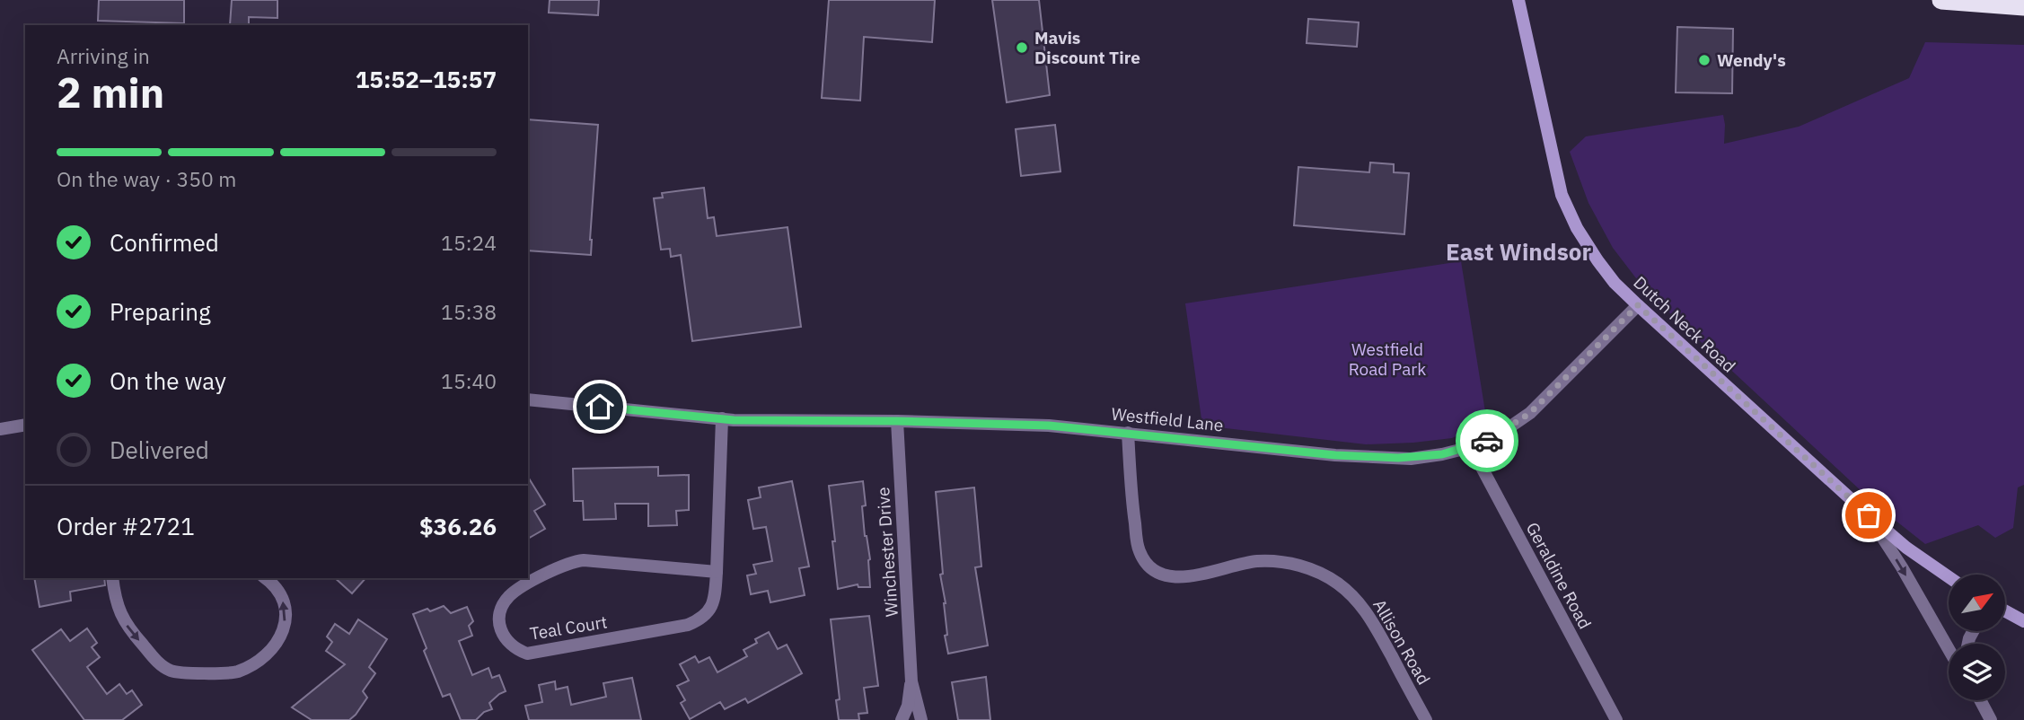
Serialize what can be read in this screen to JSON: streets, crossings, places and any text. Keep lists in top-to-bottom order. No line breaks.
{"streets":{"street":["Dutch Neck Road","Westfield Lane","Winchester Drive","Geraldine Road","Teal Court","Allison Road"]},"crossings":[["Dutch Neck Road","Westfield Lane"],["Westfield Lane","Winchester Drive"],["Westfield Lane","Geraldine Road"],["Westfield Lane","Teal Court"],["Westfield Lane","Allison Road"]],"districts":["East Windsor"],"parks":["Westfield Road Park"],"places":["Mavis Discount Tire","Wendy's"],"north":"top right","page":{"heading":["2 min","Arriving in","15:52–15:57"],"panel":["Order #2721","$36.26"],"bar":"On the way · 350 m","list":[["Confirmed","15:24"],["Preparing","15:38"],["On the way","15:40"],"Delivered"]}}
